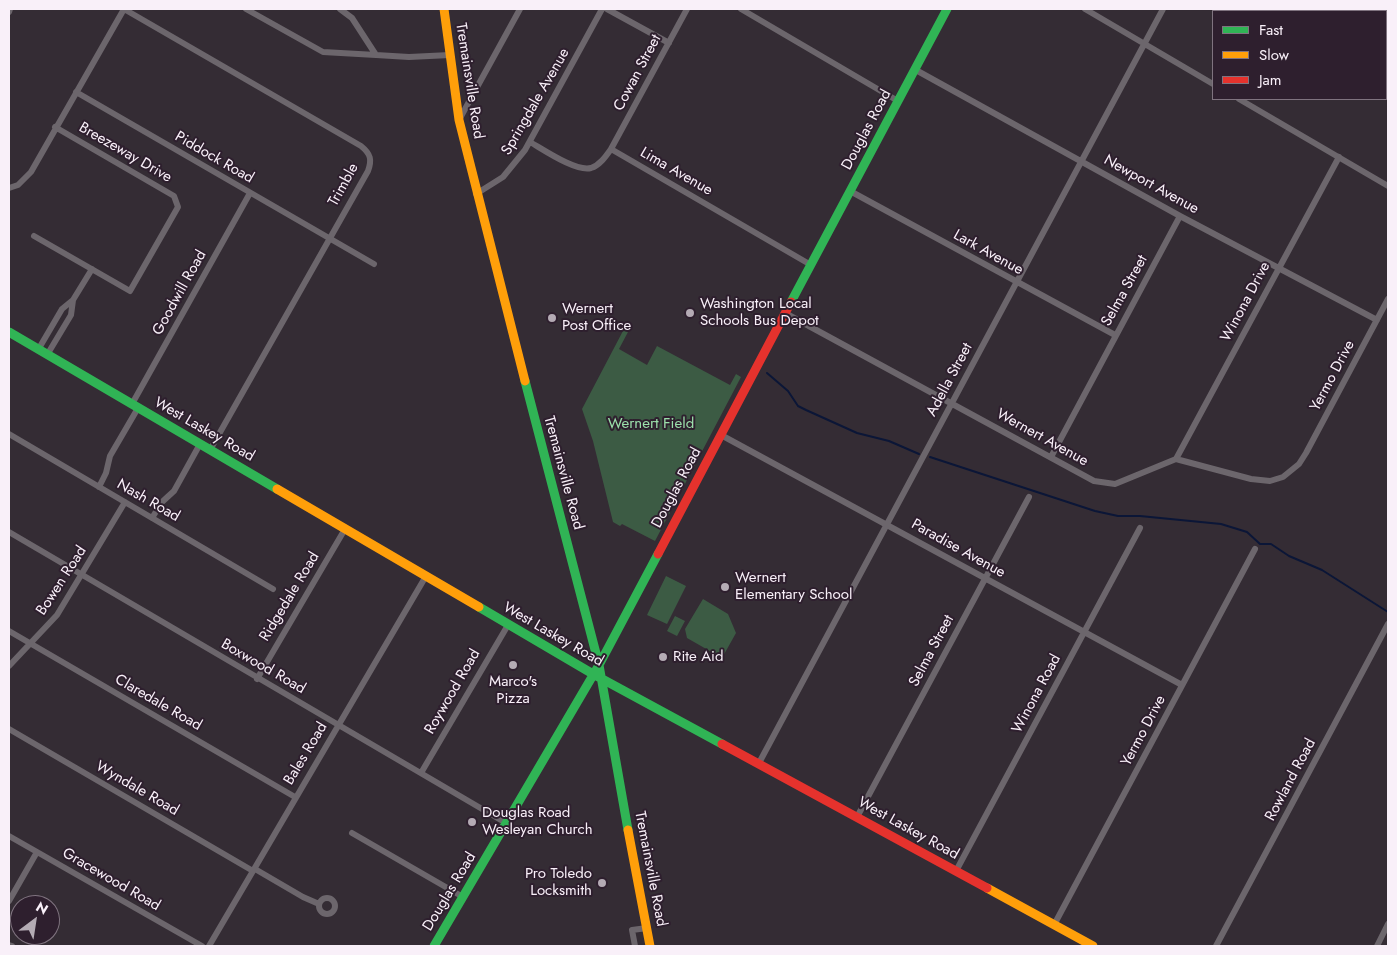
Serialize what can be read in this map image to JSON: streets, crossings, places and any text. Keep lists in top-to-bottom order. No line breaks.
{"streets":{"street":["Cowan Street","Tremainsville Road","Springdale Avenue","Douglas Road","Breezeway Drive","Piddock Road","Lima Avenue","Trimble","Newport Avenue","Lark Avenue","Selma Street","Goodwill Road","Winona Drive","Yermo Drive","Adella Street","West Laskey Road","Wernert Avenue","Nash Road","Paradise Avenue","Bowen Road","Ridgedale Road","Boxwood Road","Roywood Road","Winona Road","Claredale Road","Bales Road","Rowland Road","Wyndale Road","Gracewood Road"]},"crossings":[["Cowan Street","Lima Avenue"],["Tremainsville Road","Springdale Avenue"],["Tremainsville Road","Douglas Road"],["Tremainsville Road","West Laskey Road"],["Douglas Road","Lima Avenue"],["Douglas Road","Newport Avenue"],["Douglas Road","Lark Avenue"],["Douglas Road","West Laskey Road"],["Douglas Road","Wernert Avenue"],["Douglas Road","Paradise Avenue"],["Douglas Road","Boxwood Road"],["Breezeway Drive","Piddock Road"],["Piddock Road","Trimble"],["Piddock Road","Goodwill Road"],["Trimble","West Laskey Road"],["Newport Avenue","Selma Street"],["Newport Avenue","Winona Drive"],["Newport Avenue","Yermo Drive"],["Newport Avenue","Adella Street"],["Lark Avenue","Selma Street"],["Lark Avenue","Adella Street"],["Selma Street","West Laskey Road"],["Selma Street","Wernert Avenue"],["Selma Street","Paradise Avenue"],["Goodwill Road","West Laskey Road"],["Goodwill Road","Nash Road"],["Winona Drive","Yermo Drive"],["Winona Drive","Wernert Avenue"],["Yermo Drive","West Laskey Road"],["Yermo Drive","Wernert Avenue"],["Yermo Drive","Paradise Avenue"],["Adella Street","West Laskey Road"],["Adella Street","Wernert Avenue"],["Adella Street","Paradise Avenue"],["West Laskey Road","Ridgedale Road"],["West Laskey Road","Roywood Road"],["West Laskey Road","Winona Road"],["West Laskey Road","Bales Road"],["Nash Road","Bowen Road"],["Paradise Avenue","Winona Road"],["Bowen Road","Boxwood Road"],["Bowen Road","Claredale Road"],["Ridgedale Road","Boxwood Road"],["Boxwood Road","Roywood Road"],["Boxwood Road","Bales Road"],["Claredale Road","Bales Road"],["Bales Road","Wyndale Road"]],"parks":["Wernert Field"],"places":["Washington Local Schools Bus Depot","Wernert Post Office","Wernert Elementary School","Rite Aid","Marco's Pizza","Douglas Road Wesleyan Church","Pro Toledo Locksmith"],"legend":["Fast","Slow","Jam"],"north":"top right"}
